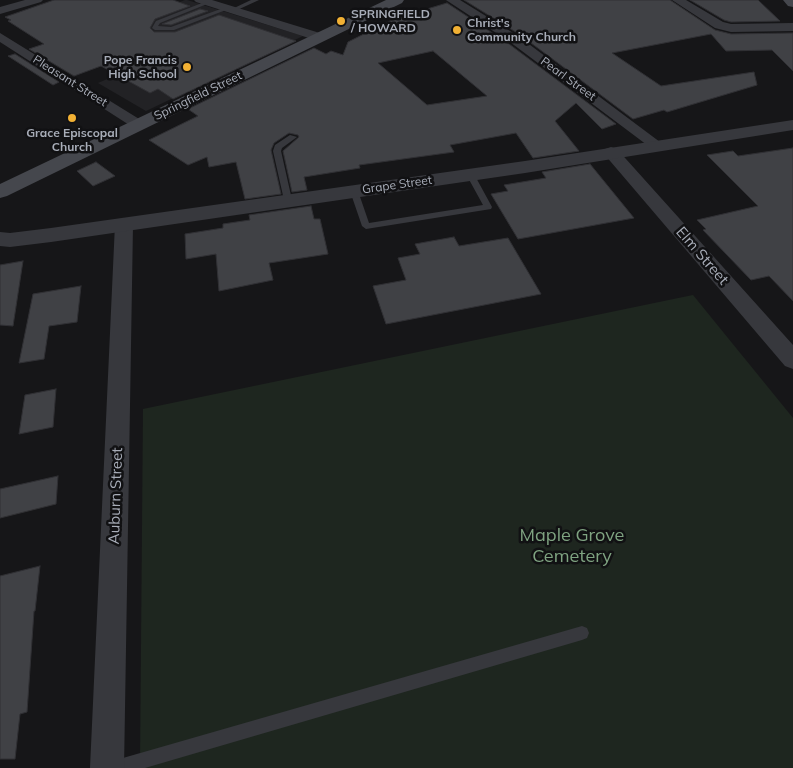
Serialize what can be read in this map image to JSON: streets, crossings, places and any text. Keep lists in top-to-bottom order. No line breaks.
{"streets":{"main road":["Springfield Street"],"street":["Pearl Street","Pleasant Street","Grape Street","Elm Street","Auburn Street"]},"crossings":[["Pearl Street","Grape Street"],["Pleasant Street","Springfield Street"],["Grape Street","Elm Street"],["Grape Street","Auburn Street"]],"parks":["Maple Grove Cemetery"],"places":["SPRINGFIELD / HOWARD","Christ's Community Church","Pope Francis High School","Grace Episcopal Church"]}
